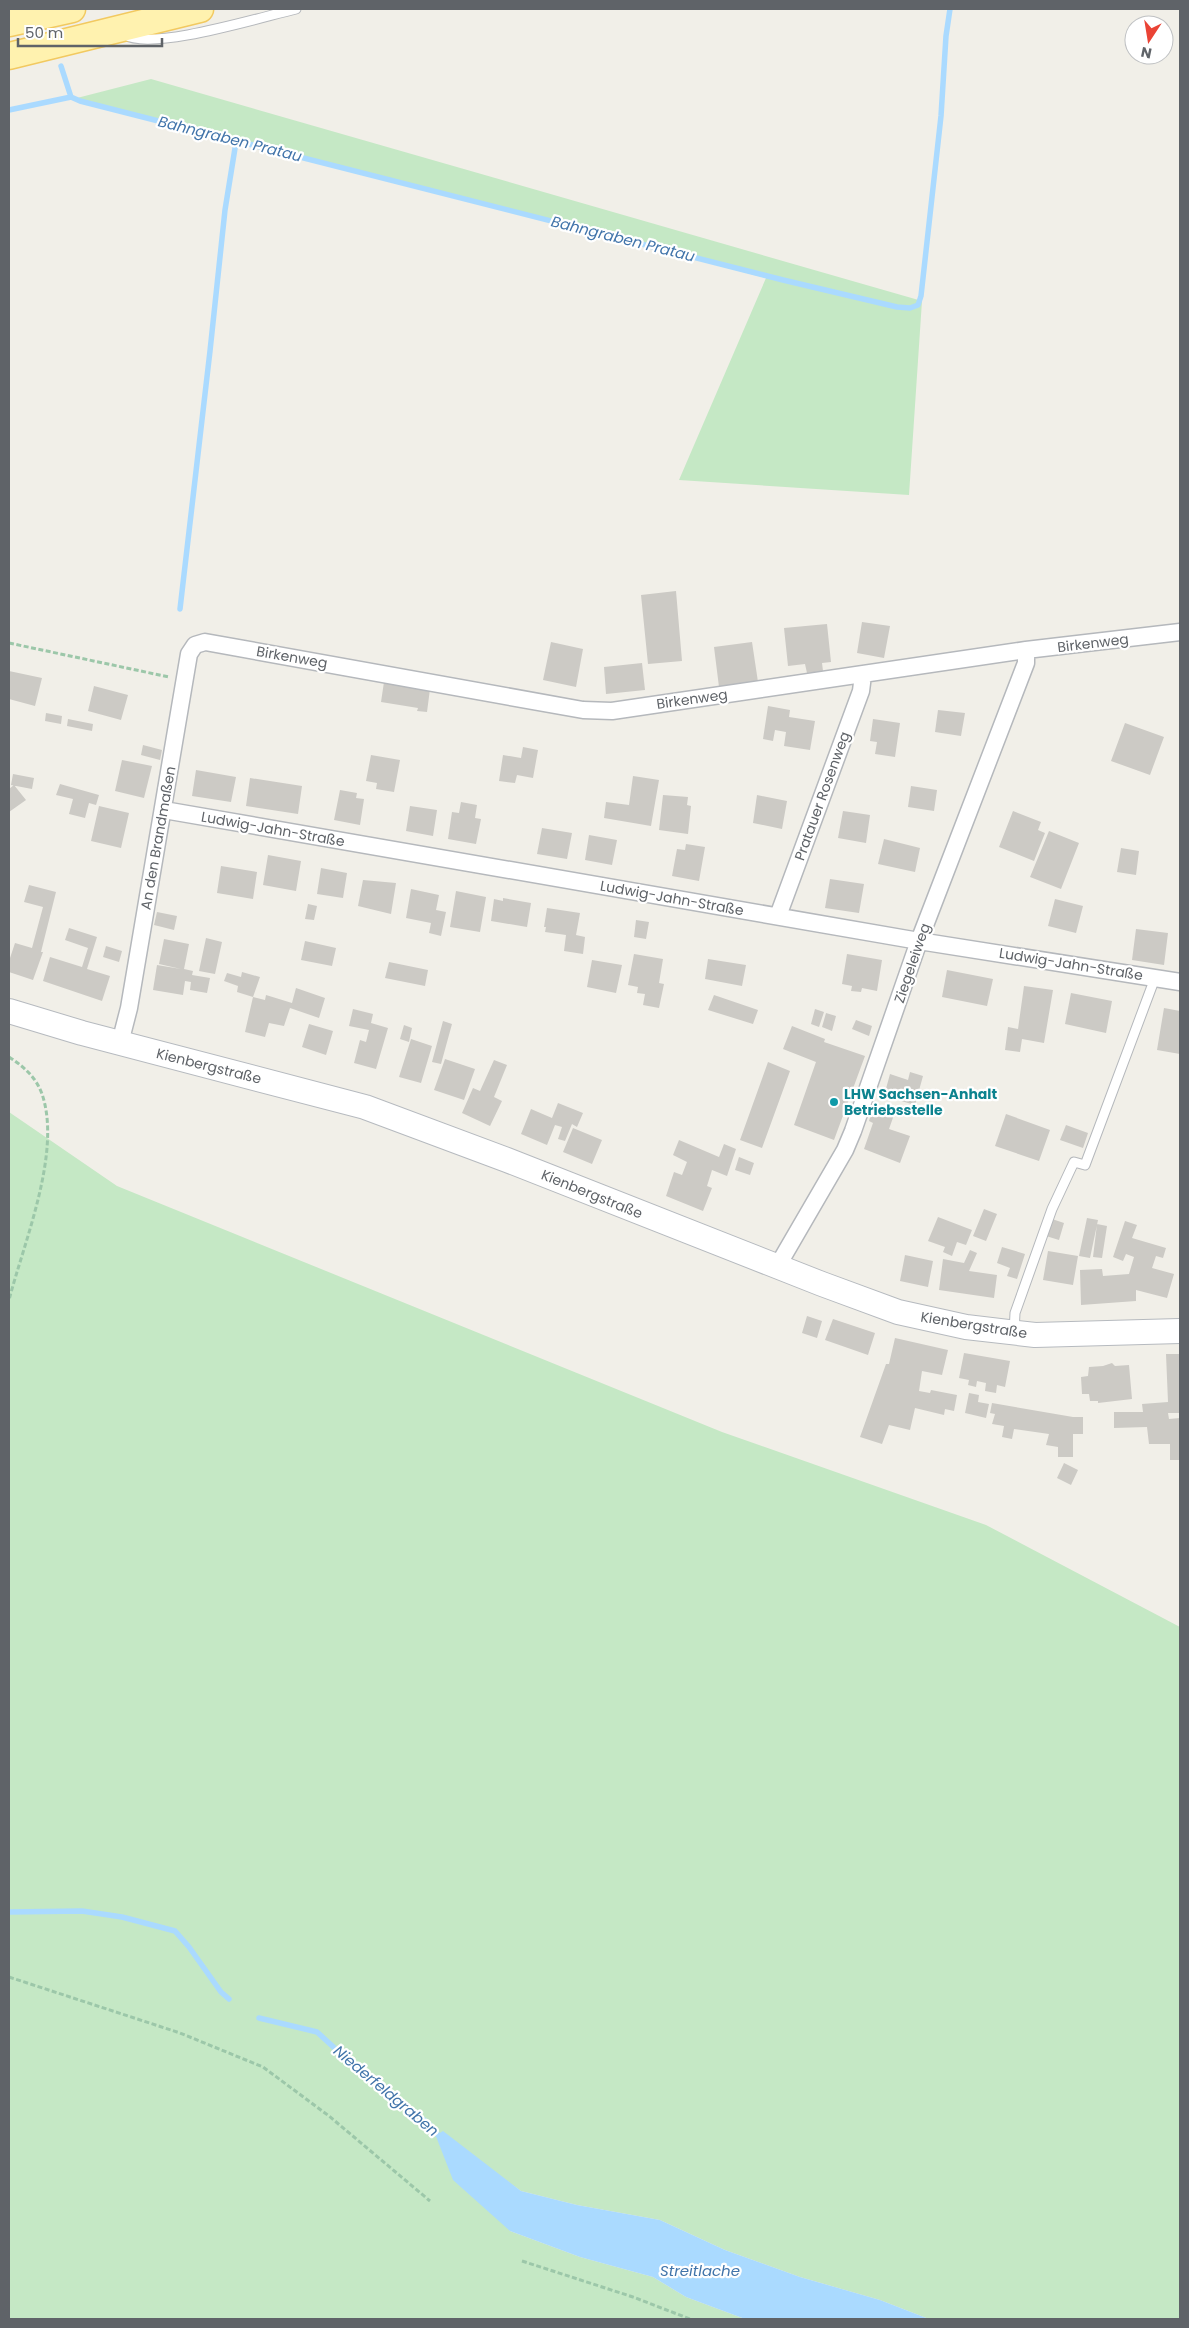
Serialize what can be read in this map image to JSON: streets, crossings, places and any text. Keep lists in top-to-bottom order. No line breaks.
{"streets":{"main road":["Kienbergstraße"],"street":["Birkenweg","Pratauer Rosenweg","Ludwig-Jahn-Straße","An den Brandmaßen","Ziegeleiweg"]},"crossings":[["Birkenweg","Pratauer Rosenweg"],["Birkenweg","An den Brandmaßen"],["Birkenweg","Ziegeleiweg"],["Pratauer Rosenweg","Ludwig-Jahn-Straße"],["Ludwig-Jahn-Straße","An den Brandmaßen"],["Ludwig-Jahn-Straße","Ziegeleiweg"],["An den Brandmaßen","Kienbergstraße"],["Ziegeleiweg","Kienbergstraße"]],"water":["Bahngraben Pratau","Niederfeldgraben","Streitlache"],"places":["LHW Sachsen-Anhalt Betriebsstelle"],"scale_bar":"50 m","north":"bottom"}
